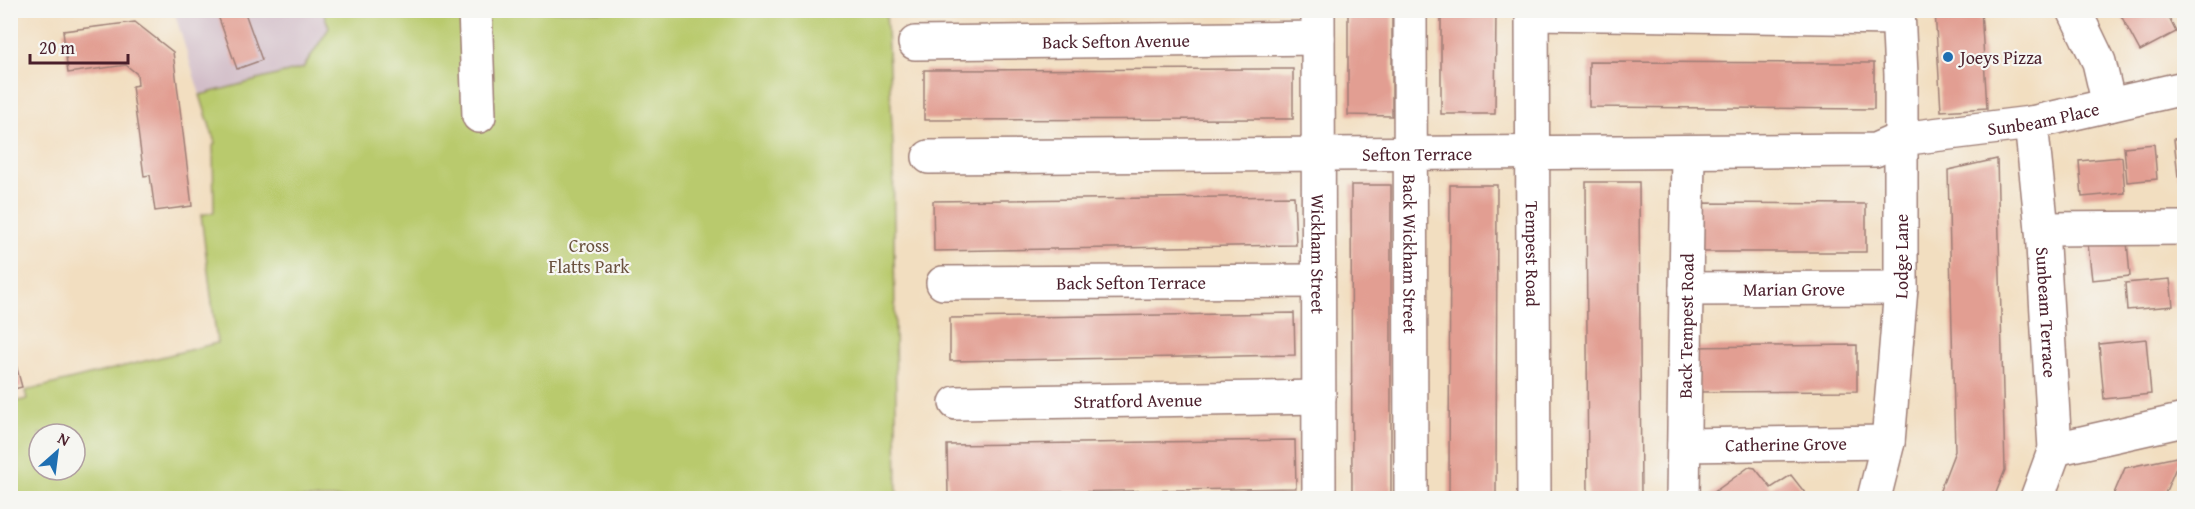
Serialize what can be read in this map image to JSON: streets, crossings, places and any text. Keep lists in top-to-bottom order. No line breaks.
{"streets":{"street":["Back Sefton Avenue","Sunbeam Place","Sefton Terrace","Wickham Street","Back Wickham Street","Tempest Road","Lodge Lane","Back Sefton Terrace","Marian Grove","Sunbeam Terrace","Back Tempest Road","Stratford Avenue","Catherine Grove"]},"crossings":[["Back Sefton Avenue","Wickham Street"],["Sunbeam Place","Sefton Terrace"],["Sunbeam Place","Lodge Lane"],["Sunbeam Place","Sunbeam Terrace"],["Sefton Terrace","Wickham Street"],["Sefton Terrace","Back Wickham Street"],["Sefton Terrace","Tempest Road"],["Sefton Terrace","Lodge Lane"],["Sefton Terrace","Back Tempest Road"],["Wickham Street","Back Sefton Terrace"],["Wickham Street","Stratford Avenue"],["Lodge Lane","Marian Grove"],["Lodge Lane","Catherine Grove"],["Marian Grove","Back Tempest Road"],["Back Tempest Road","Catherine Grove"]],"parks":["Cross Flatts Park"],"places":["Joeys Pizza"],"scale_bar":"20 m","north":"top right"}
